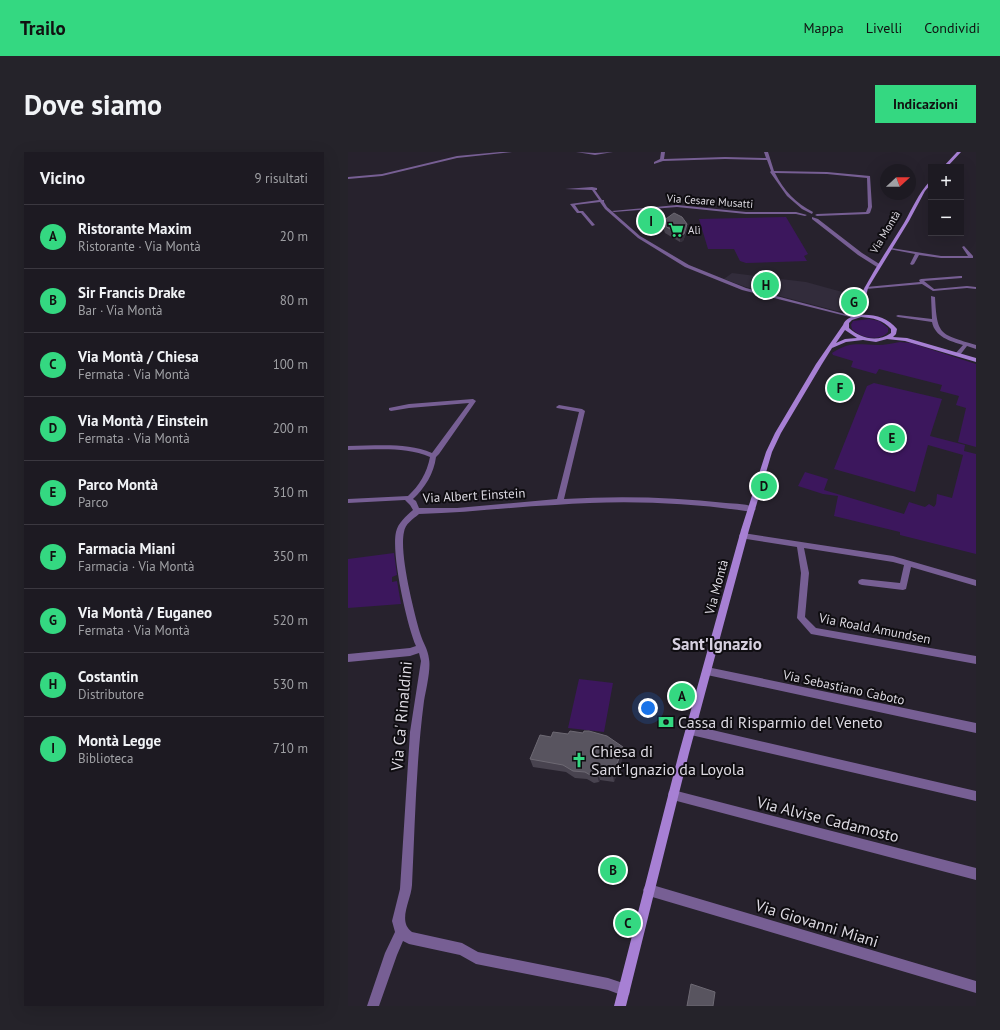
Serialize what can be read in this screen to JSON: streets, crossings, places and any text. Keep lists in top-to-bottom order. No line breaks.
{"streets":{"main road":["Via Montà"],"street":["Via Cesare Musatti","Via Albert Einstein","Via Roald Amundsen","Via Sebastiano Caboto","Via Ca' Rinaldini","Via Alvise Cadamosto","Via Giovanni Miani"]},"crossings":[["Via Montà","Via Albert Einstein"],["Via Montà","Via Sebastiano Caboto"],["Via Montà","Via Alvise Cadamosto"],["Via Montà","Via Giovanni Miani"],["Via Albert Einstein","Via Ca' Rinaldini"]],"districts":["Sant'Ignazio"],"places":{"supermarket":["Alì"],"bank":["Cassa di Risparmio del Veneto"],"church":["Chiesa di Sant'Ignazio da Loyola"]},"north":"right","page":{"header":"Trailo","nav":["Mappa","Livelli","Condividi"],"buttons":"Indicazioni","title":"Dove siamo","heading":["Vicino","9 risultati"],"map_buttons":["+","−"],"list":[{"mark":"A","name":"Ristorante Maxim","note":"Ristorante · Via Montà","value":"20 m"},{"mark":"B","name":"Sir Francis Drake","note":"Bar · Via Montà","value":"80 m"},{"mark":"C","name":"Via Montà / Chiesa","note":"Fermata · Via Montà","value":"100 m"},{"mark":"D","name":"Via Montà / Einstein","note":"Fermata · Via Montà","value":"200 m"},{"mark":"E","name":"Parco Montà","note":"Parco","value":"310 m"},{"mark":"F","name":"Farmacia Miani","note":"Farmacia · Via Montà","value":"350 m"},{"mark":"G","name":"Via Montà / Euganeo","note":"Fermata · Via Montà","value":"520 m"},{"mark":"H","name":"Costantin","note":"Distributore","value":"530 m"},{"mark":"I","name":"Montà Legge","note":"Biblioteca","value":"710 m"}],"pins":["I","H","G","F","E","D","A","B","C"]}}
